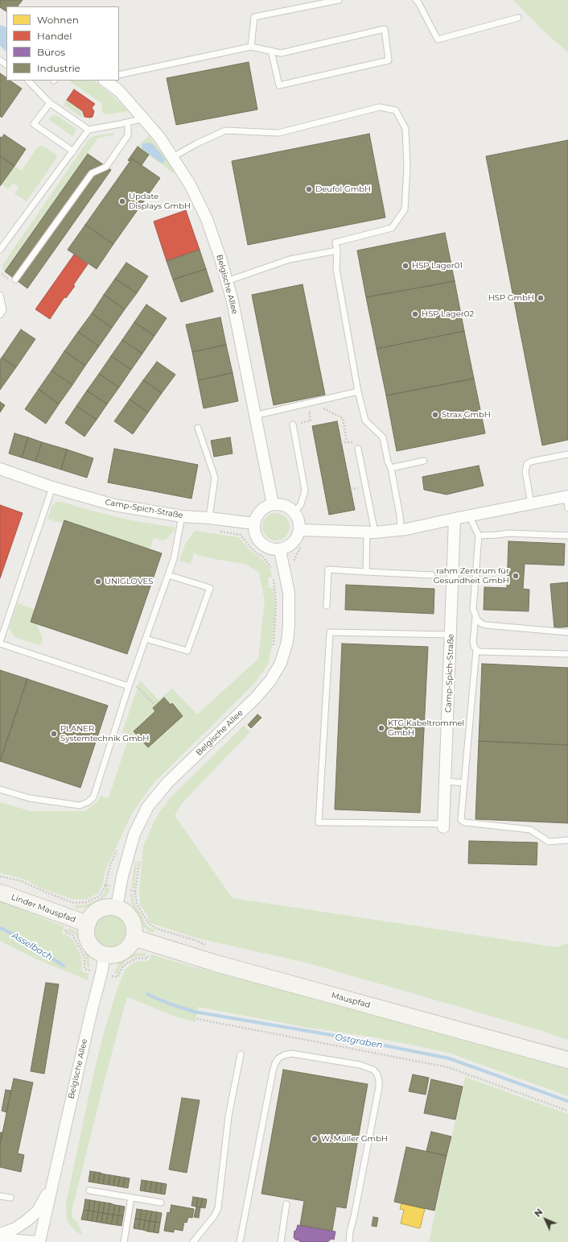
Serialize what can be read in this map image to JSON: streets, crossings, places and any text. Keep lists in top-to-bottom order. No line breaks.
{"streets":{"street":["Belgische Allee","Camp-Spich-Straße","Linder Mauspfad","Mauspfad"]},"crossings":[["Belgische Allee","Camp-Spich-Straße"],["Belgische Allee","Linder Mauspfad"],["Belgische Allee","Mauspfad"],["Linder Mauspfad","Mauspfad"]],"water":["Asselbach","Ostgraben"],"places":["Deufol GmbH","Update Displays GmbH","HSP Lager01","HSP GmbH","HSP Lager02","Strax GmbH","rahm Zentrum für Gesundheit GmbH","UNIGLOVES","KTG Kabeltrommel GmbH","PLANER Systemtechnik GmbH","W. Müller GmbH"],"legend":["Wohnen","Handel","Büros","Industrie"],"north":"top left"}
